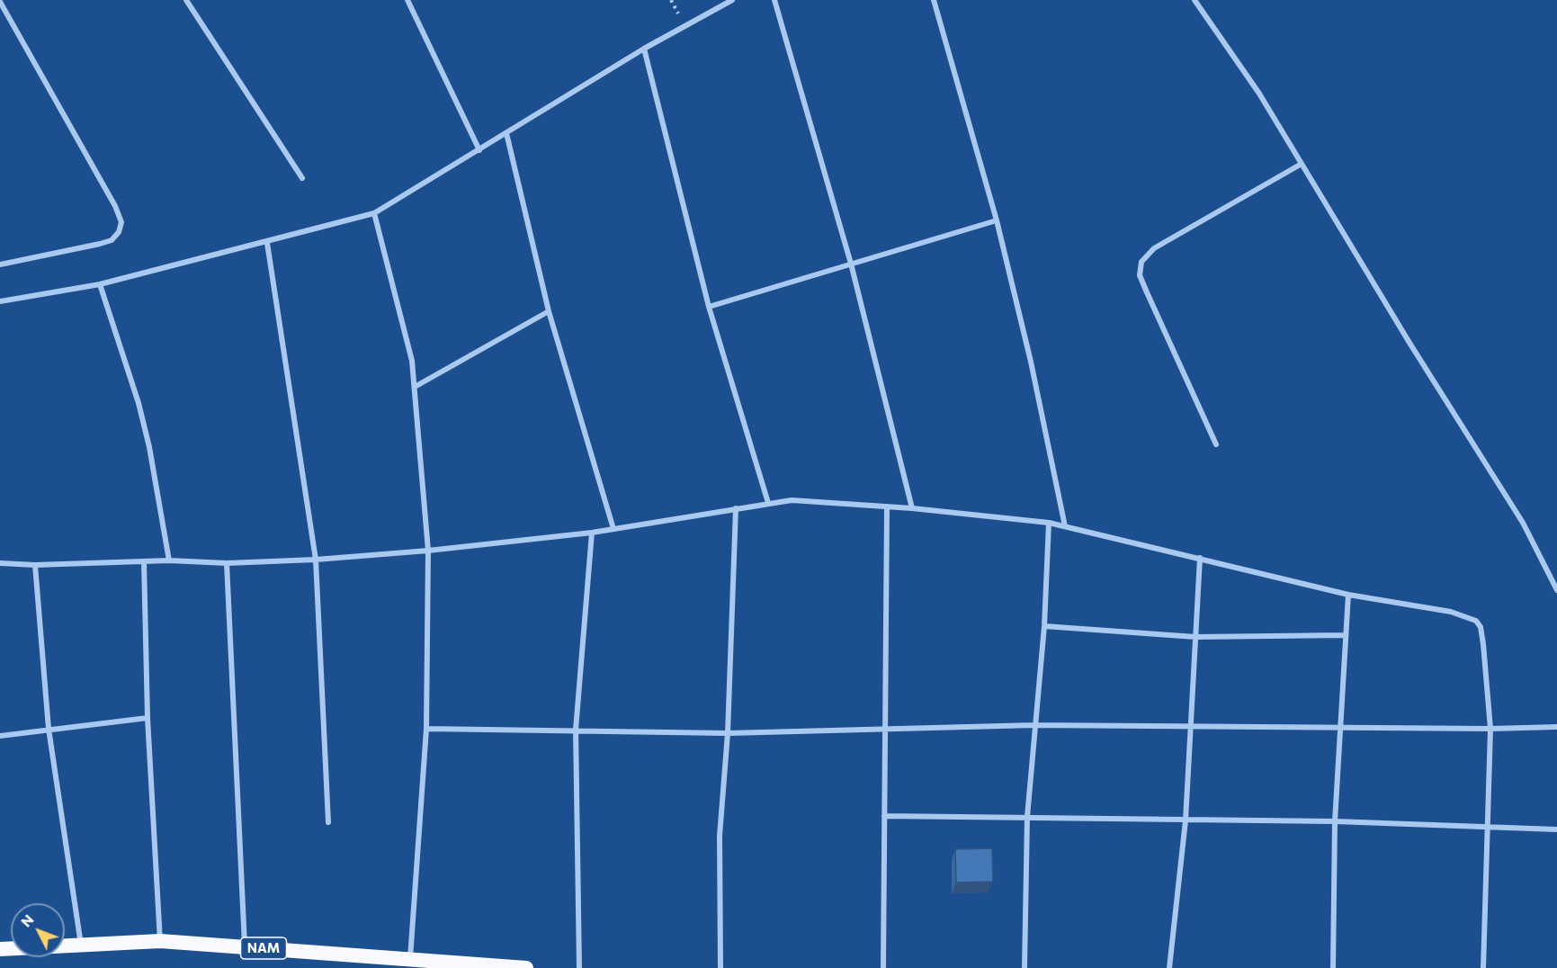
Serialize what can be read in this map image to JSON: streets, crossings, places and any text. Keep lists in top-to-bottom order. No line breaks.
{"streets":{"highway":["NAM"]},"north":"top left"}
